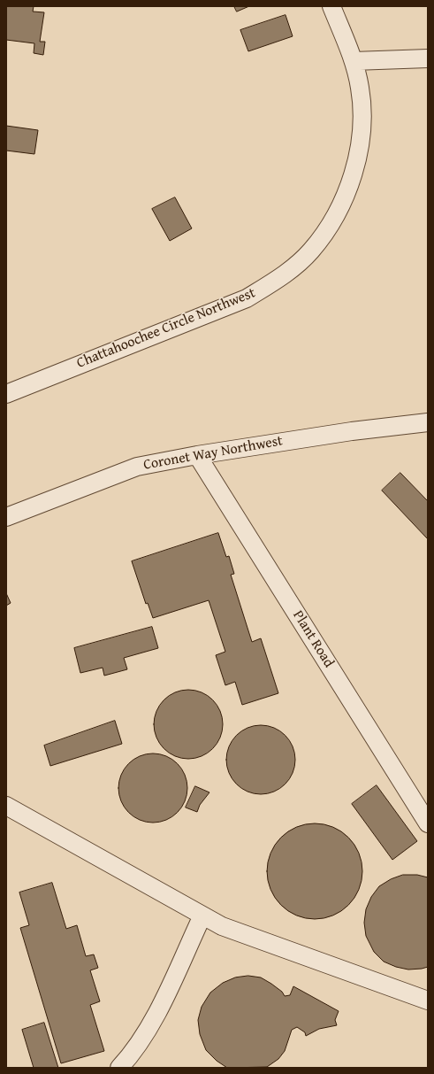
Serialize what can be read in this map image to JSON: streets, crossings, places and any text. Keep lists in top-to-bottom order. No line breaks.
{"streets":{"street":["Chattahoochee Circle Northwest","Coronet Way Northwest","Plant Road"]},"crossings":[["Coronet Way Northwest","Plant Road"]]}
